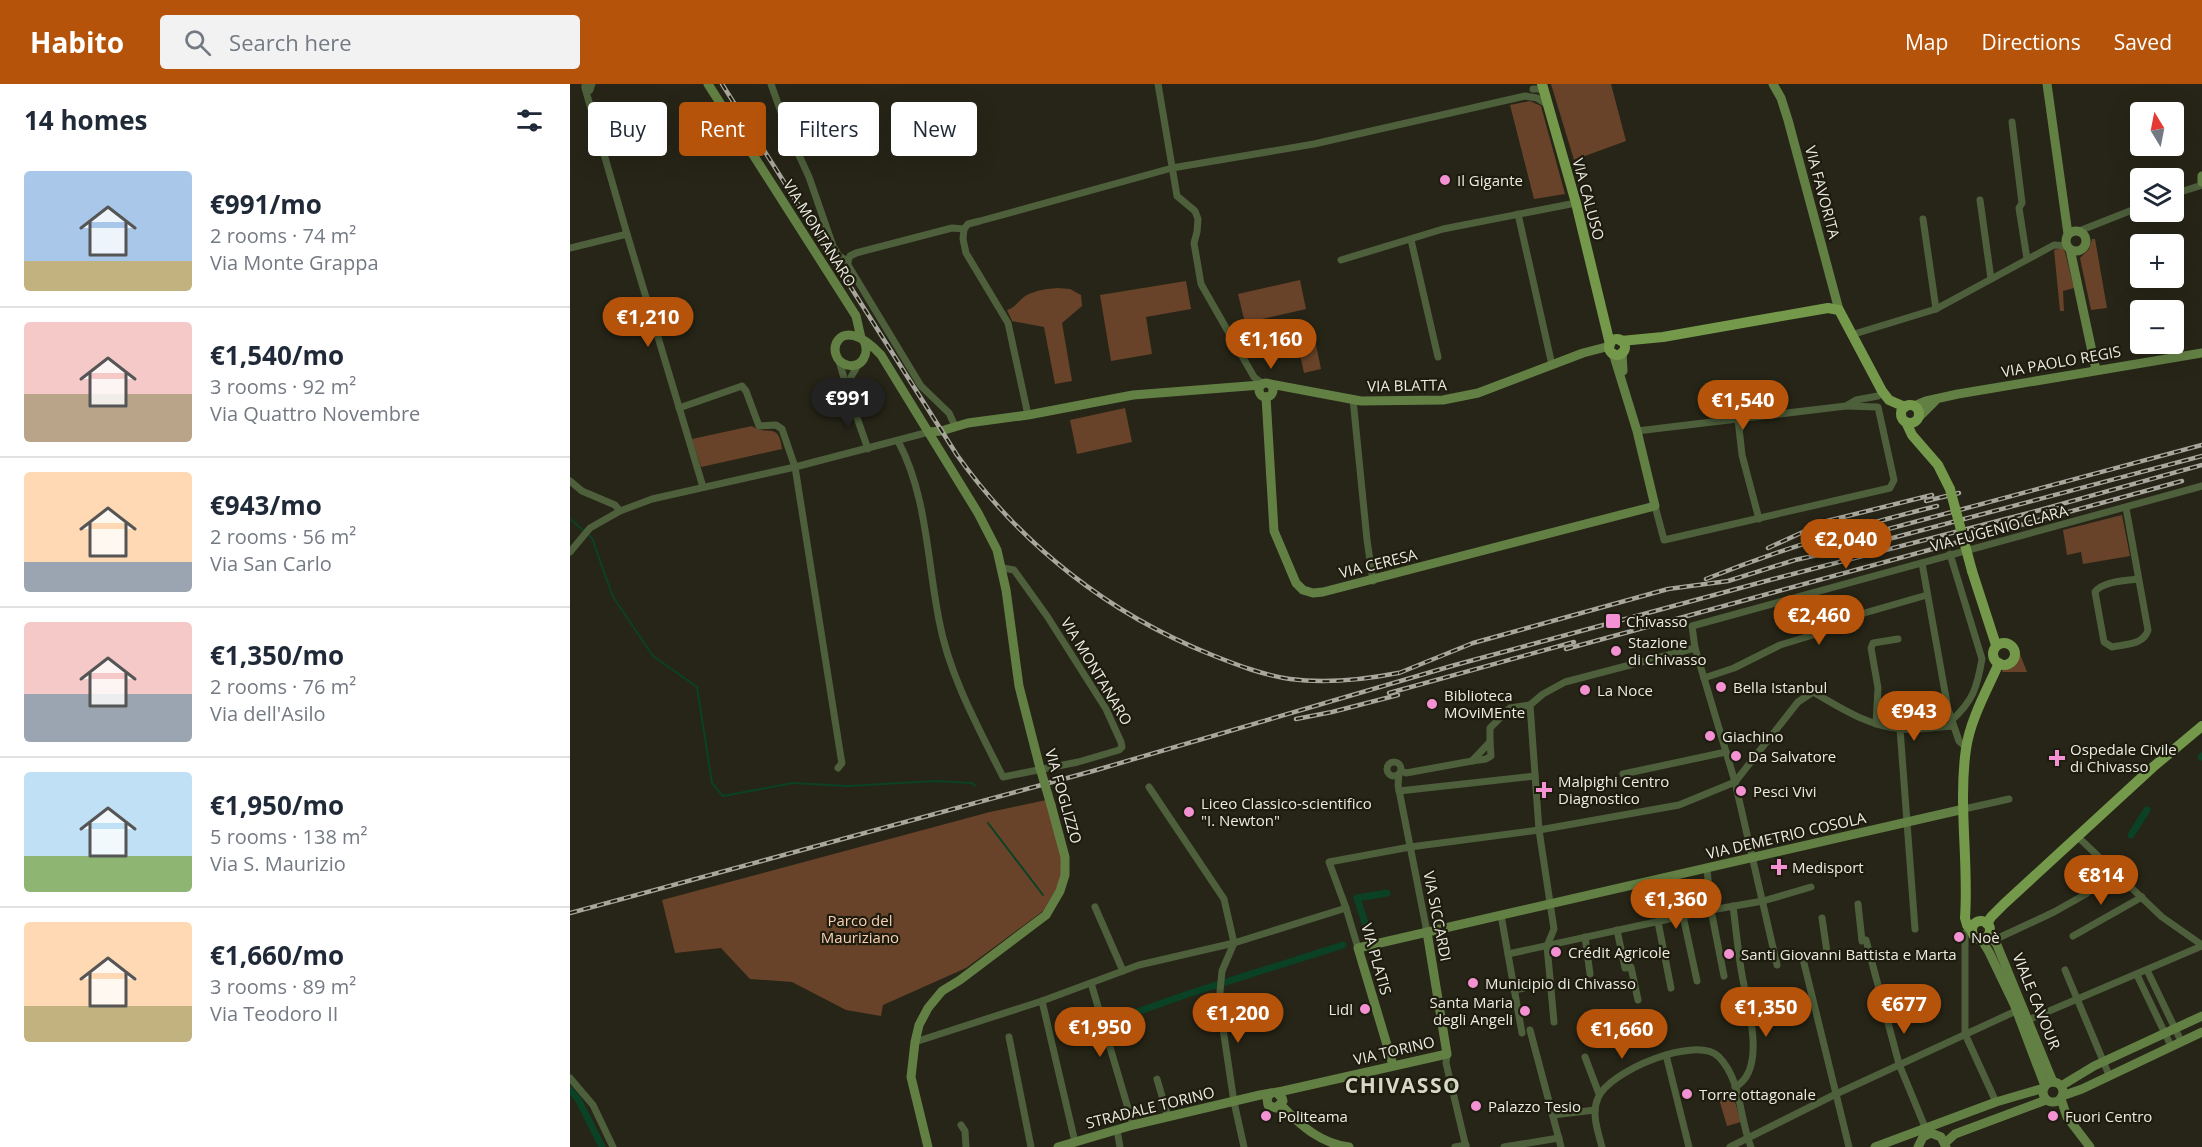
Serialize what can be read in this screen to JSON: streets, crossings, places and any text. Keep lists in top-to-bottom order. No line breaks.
{"streets":{"main road":["VIA CALUSO"],"street":["VIA FAVORITA","VIA MONTANARO","VIA PAOLO REGIS","VIA BLATTA","VIA EUGENIO CLARA","VIA CERESA","VIA FOGLIZZO","VIA DEMETRIO COSOLA","VIA SICCARDI","VIA PLATIS","VIALE CAVOUR","VIA TORINO","STRADALE TORINO"]},"crossings":[["VIA CALUSO","VIA BLATTA"],["VIA CALUSO","VIA CERESA"],["VIA MONTANARO","VIA BLATTA"],["VIA MONTANARO","VIA FOGLIZZO"],["VIA BLATTA","VIA CERESA"],["VIA DEMETRIO COSOLA","VIA SICCARDI"],["VIA DEMETRIO COSOLA","VIA PLATIS"],["VIA SICCARDI","VIA PLATIS"],["VIA SICCARDI","VIA TORINO"],["VIA PLATIS","VIA TORINO"],["VIA TORINO","STRADALE TORINO"]],"districts":["CHIVASSO"],"parks":["Parco del Mauriziano"],"places":{"other":["Il Gigante","Stazione di Chivasso","Bella Istanbul","La Noce","Biblioteca MOviMEnte","Giachino","Da Salvatore","Pesci Vivi","Liceo Classico-scientifico \"I. Newton\"","Noè","Crédit Agricole","Santi Giovanni Battista e Marta","Municipio di Chivasso","Lidl","Santa Maria degli Angeli","Torre ottagonale","Palazzo Tesio","Politeama","Fuori Centro"],"transit":["Chivasso"],"health":["Ospedale Civile di Chivasso","Malpighi Centro Diagnostico","Medisport"]},"north":"top","page":{"header":"Habito","search":"Search here","nav":["Map","Directions","Saved"],"heading":"14 homes","map_buttons":["+","−"],"chip":["Buy","Rent","Filters","New"],"list":[{"name":"€991/mo","note":"2 rooms · 74 m² · Via Monte Grappa"},{"name":"€1,540/mo","note":"3 rooms · 92 m² · Via Quattro Novembre"},{"name":"€943/mo","note":"2 rooms · 56 m² · Via San Carlo"},{"name":"€1,350/mo","note":"2 rooms · 76 m² · Via dell'Asilo"},{"name":"€1,950/mo","note":"5 rooms · 138 m² · Via S. Maurizio"},{"name":"€1,660/mo","note":"3 rooms · 89 m² · Via Teodoro II"}],"price":["€1,210","€1,160","€991","€1,540","€2,040","€2,460","€943","€814","€1,360","€677","€1,350","€1,200","€1,950","€1,660"]}}
